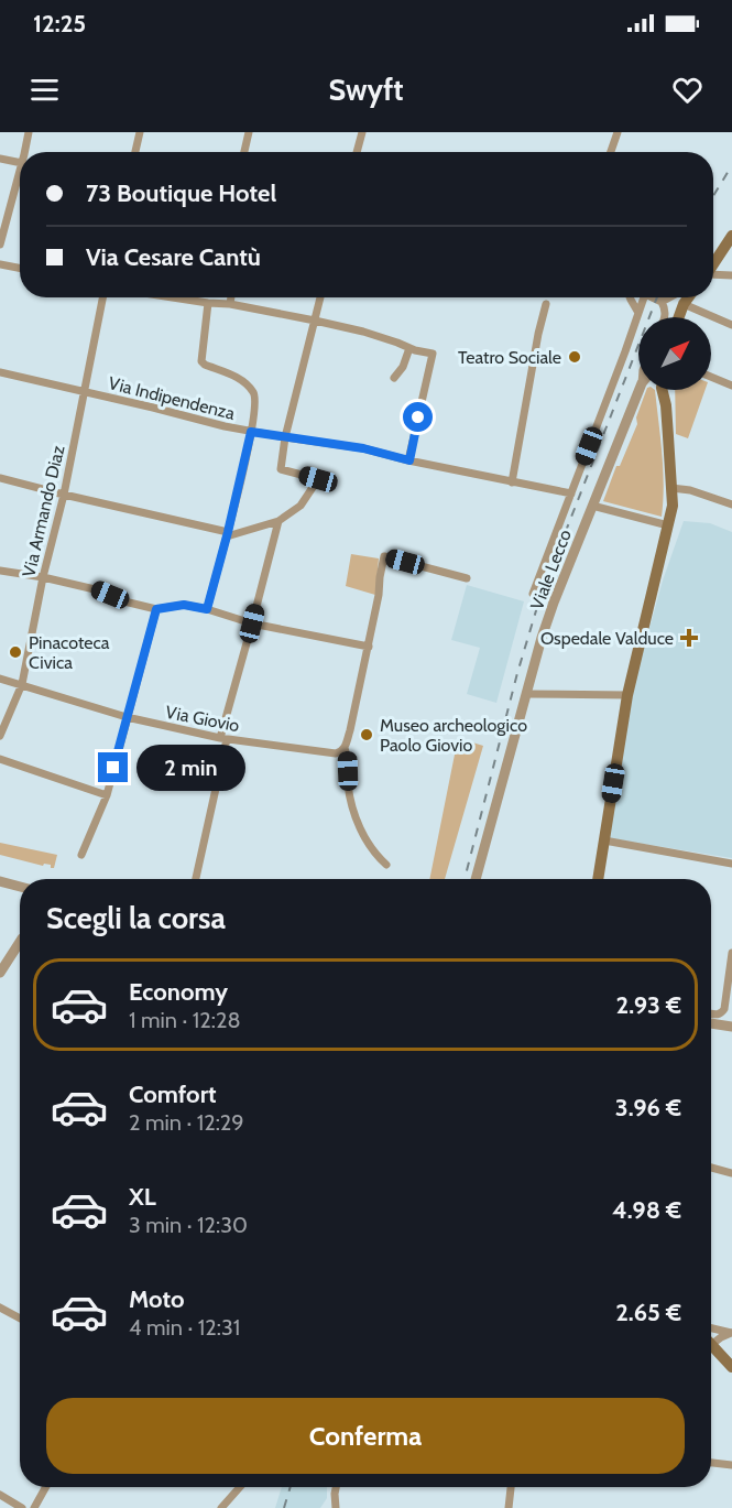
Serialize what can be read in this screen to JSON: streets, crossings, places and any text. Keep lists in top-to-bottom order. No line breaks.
{"streets":{"street":["Via Indipendenza","Via Armando Diaz","Viale Lecco","Via Giovio"]},"crossings":[["Via Indipendenza","Via Armando Diaz"],["Via Armando Diaz","Via Giovio"]],"places":{"other":["Teatro Sociale","Pinacoteca Civica","Museo archeologico Paolo Giovio"],"health":["Ospedale Valduce"]},"north":"top right","page":{"status":"12:25","header":"Swyft","banner":["73 Boutique Hotel","Via Cesare Cantù"],"bubble":"2 min","heading":"Scegli la corsa","list":[{"name":"Economy","note":"1 min · 12:28","value":"2.93 €"},{"name":"Comfort","note":"2 min · 12:29","value":"3.96 €"},{"name":"XL","note":"3 min · 12:30","value":"4.98 €"},{"name":"Moto","note":"4 min · 12:31","value":"2.65 €"}],"buttons":"Conferma"}}
